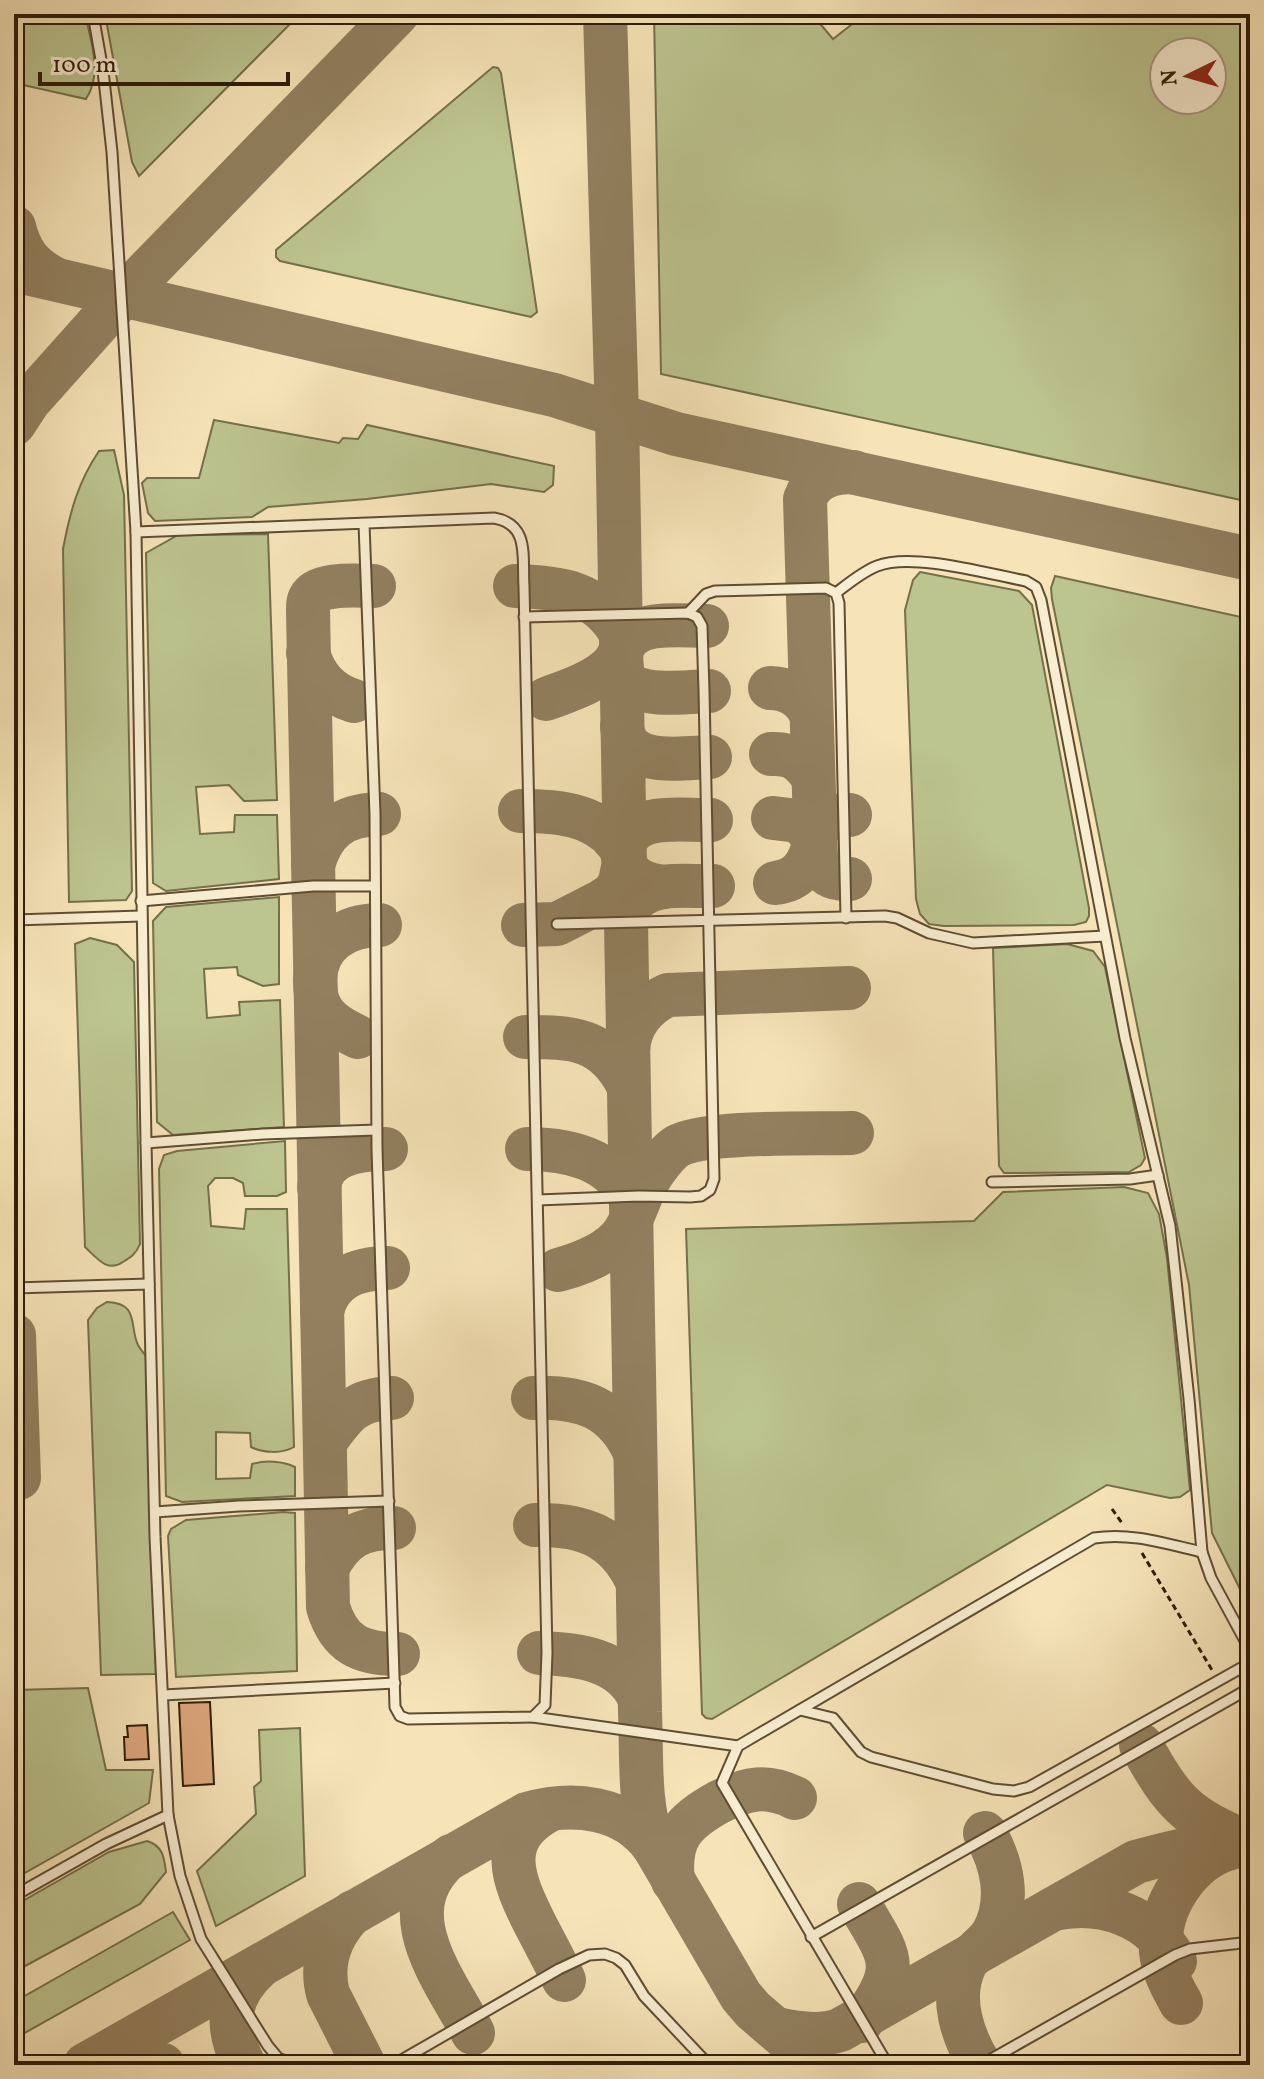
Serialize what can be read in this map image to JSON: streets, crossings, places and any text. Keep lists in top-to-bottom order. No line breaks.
{"scale_bar":"100 m","north":"left"}
